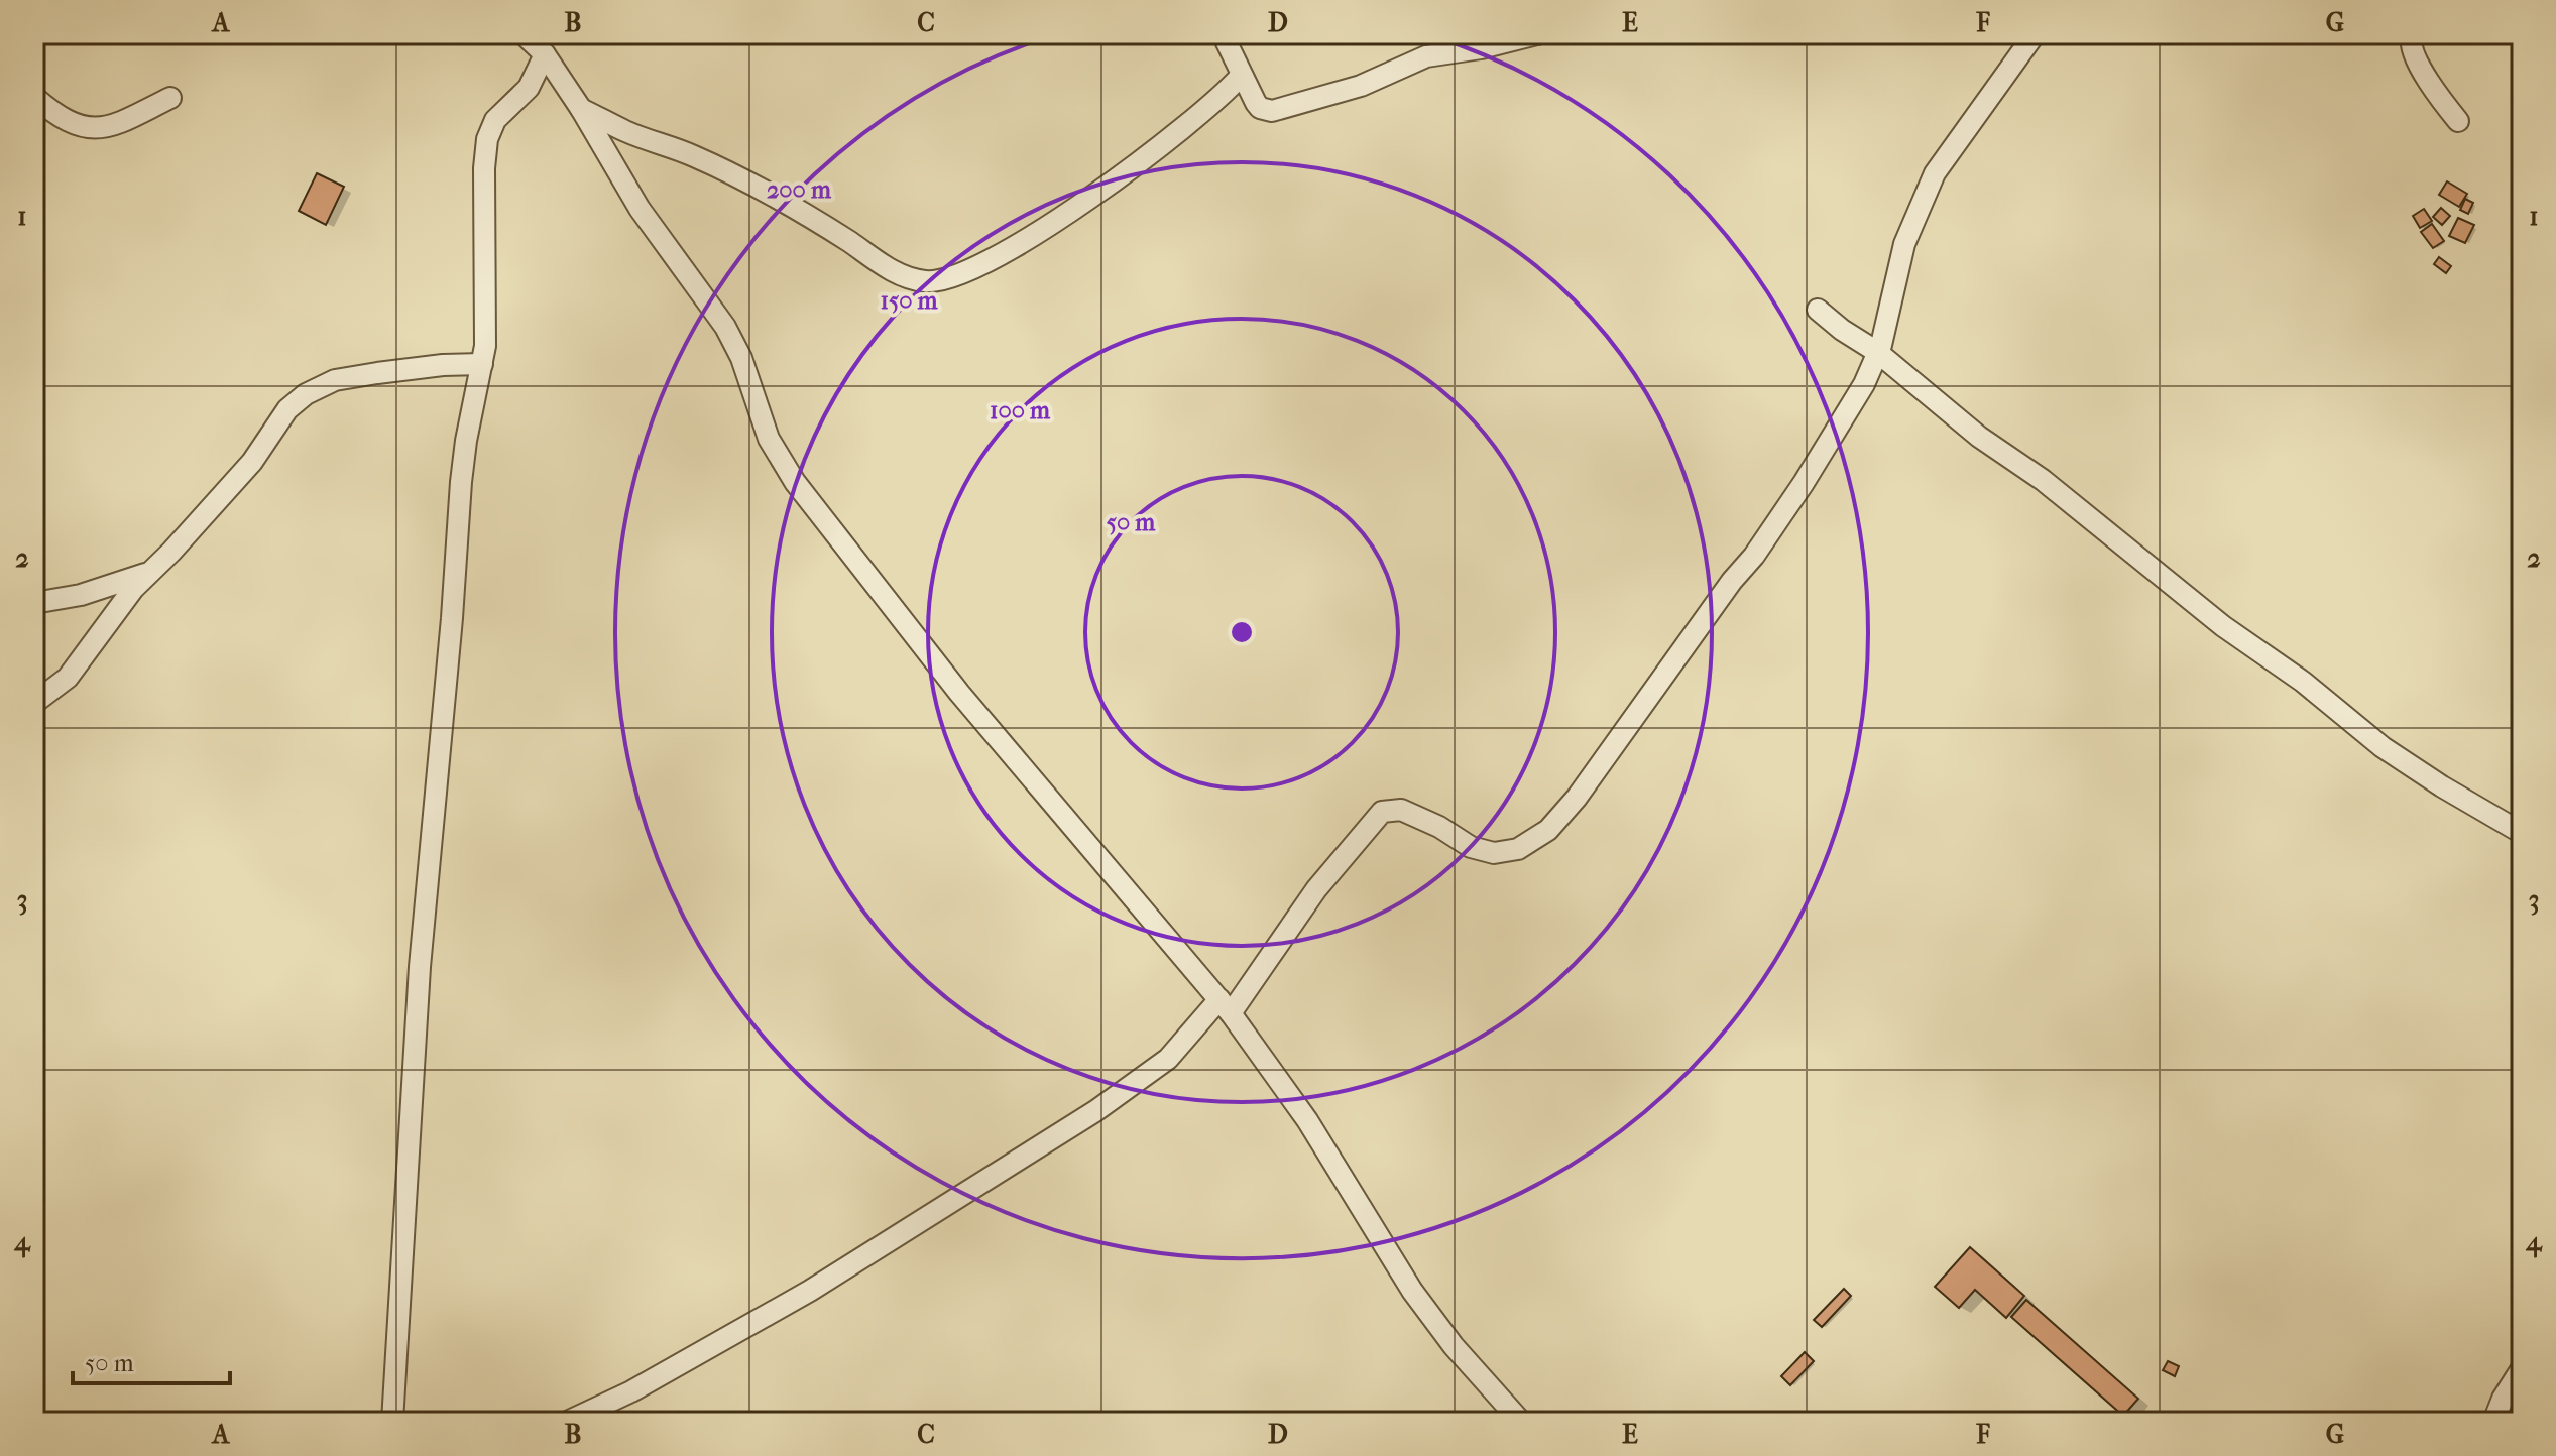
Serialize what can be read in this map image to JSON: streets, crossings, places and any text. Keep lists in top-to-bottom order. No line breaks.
{"scale_bar":"50 m","grid":{"columns":["A","B","C","D","E","F","G"],"rows":["1","2","3","4"]},"rings":["200 m","150 m","100 m","50 m"]}
